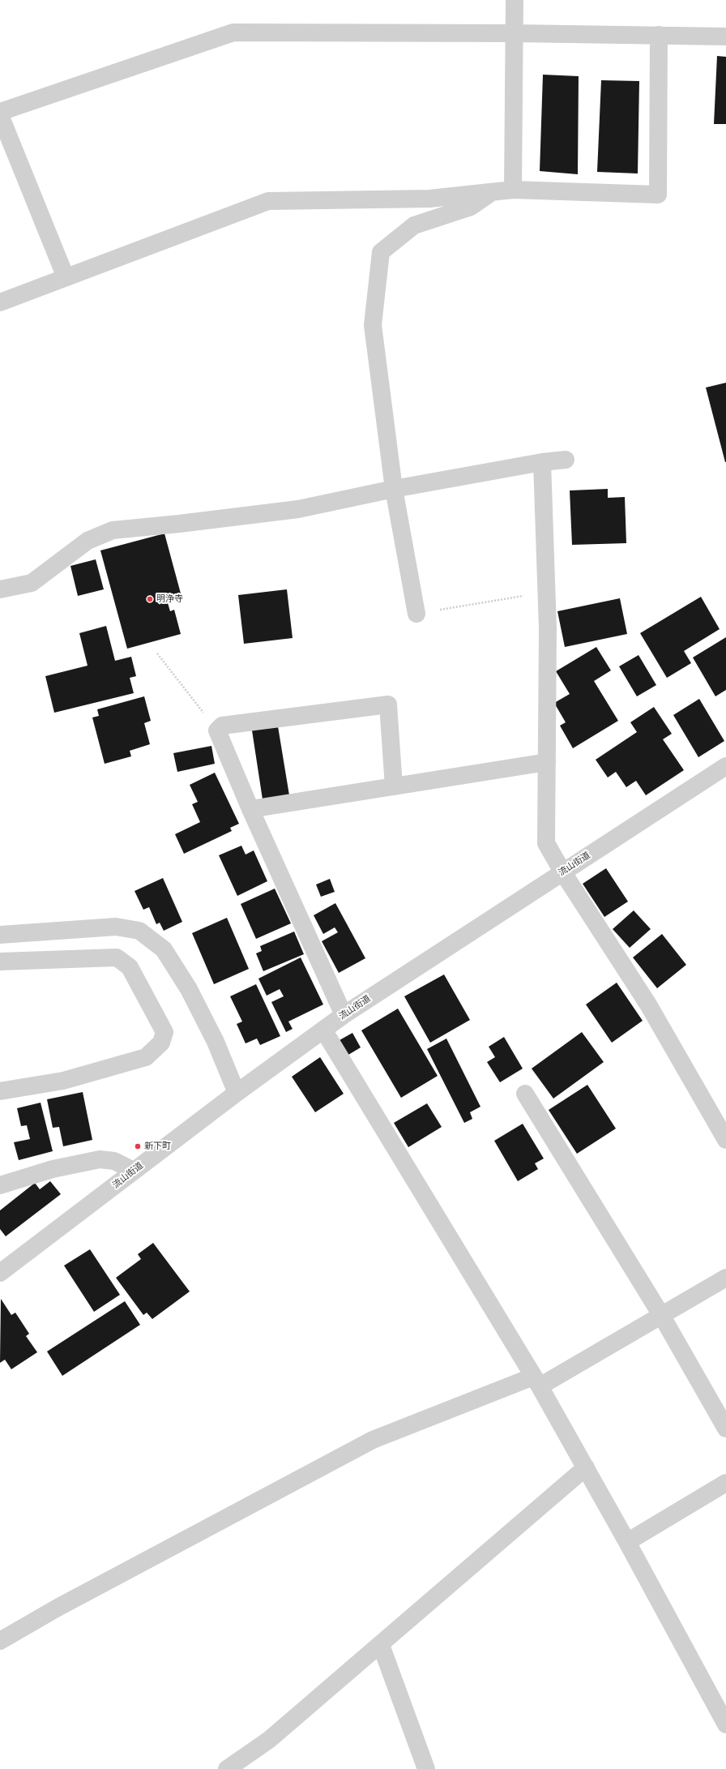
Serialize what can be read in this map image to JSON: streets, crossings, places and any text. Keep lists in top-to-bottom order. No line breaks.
{"streets":{"street":["流山街道"]},"places":["明浄寺","新下町"]}
